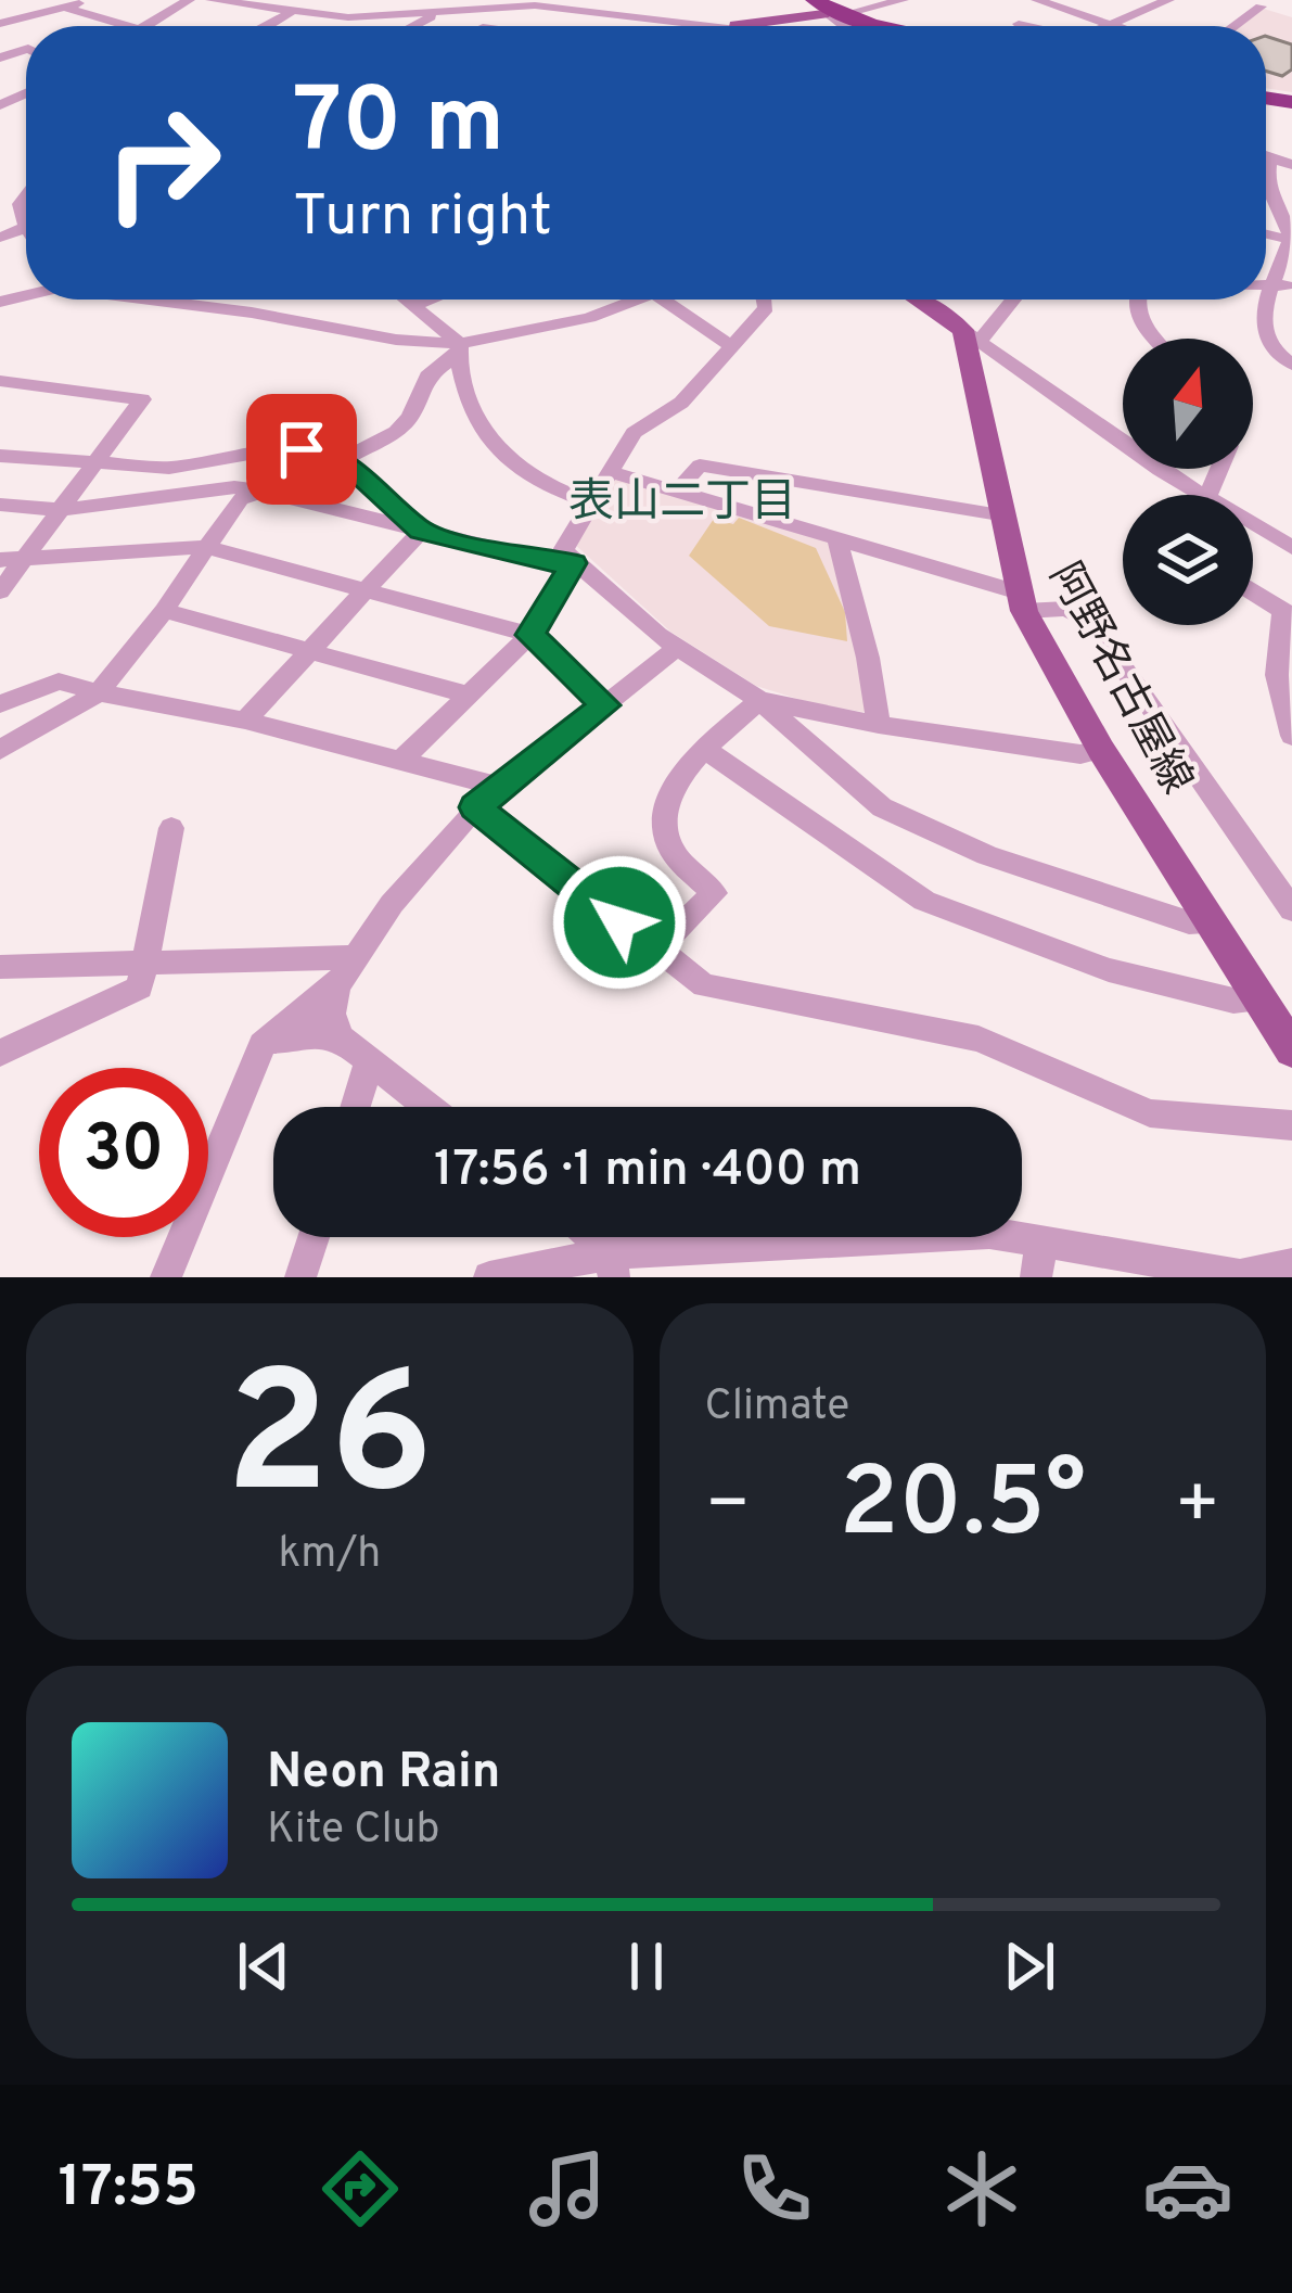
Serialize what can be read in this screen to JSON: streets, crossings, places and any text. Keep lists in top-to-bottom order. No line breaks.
{"streets":{"main road":["阿野名古屋線"]},"districts":["表山二丁目"],"north":"top","page":{"turn":["70 m","Turn right"],"limit":"30","trip":"17:56 · 1 min · 400 m","tile":[["26","km/h"],"Climate"],"heat":["−","20.5°","+"],"song":["Neon Rain","Kite Club"],"tabs":"17:55"}}
